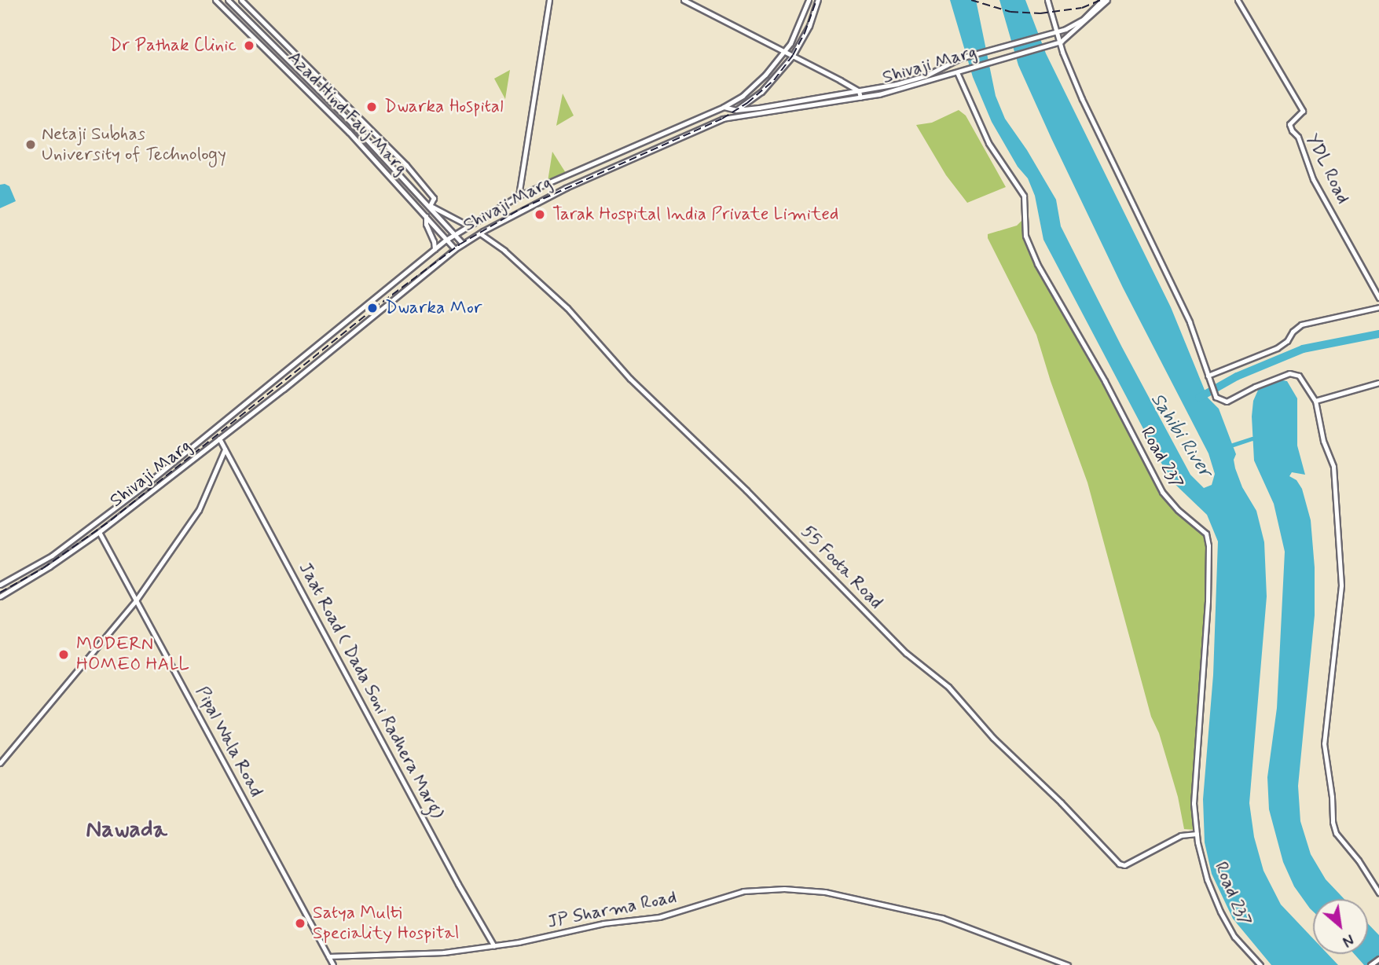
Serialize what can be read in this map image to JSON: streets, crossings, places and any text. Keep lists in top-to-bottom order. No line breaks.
{"streets":{"street":["Shivaji Marg","Azad Hind Fauj Marg","YDL Road","Road 237","55 Foota Road","Jaat Road ( Dada Soni Radhera Marg)","Pipal Wala Road","JP Sharma Road"]},"crossings":[["Shivaji Marg","Azad Hind Fauj Marg"],["Shivaji Marg","Road 237"],["Shivaji Marg","55 Foota Road"],["Shivaji Marg","Jaat Road ( Dada Soni Radhera Marg)"],["Shivaji Marg","Pipal Wala Road"],["Road 237","55 Foota Road"],["Jaat Road ( Dada Soni Radhera Marg)","JP Sharma Road"],["Pipal Wala Road","JP Sharma Road"]],"districts":["Nawada"],"water":["Sahibi River"],"places":["Dr Pathak Clinic","Dwarka Hospital","Netaji Subhas University of Technology","Tarak Hospital India Private Limited","Dwarka Mor","MODERN HOMEO HALL","Satya Multi Speciality Hospital"],"north":"bottom right"}
